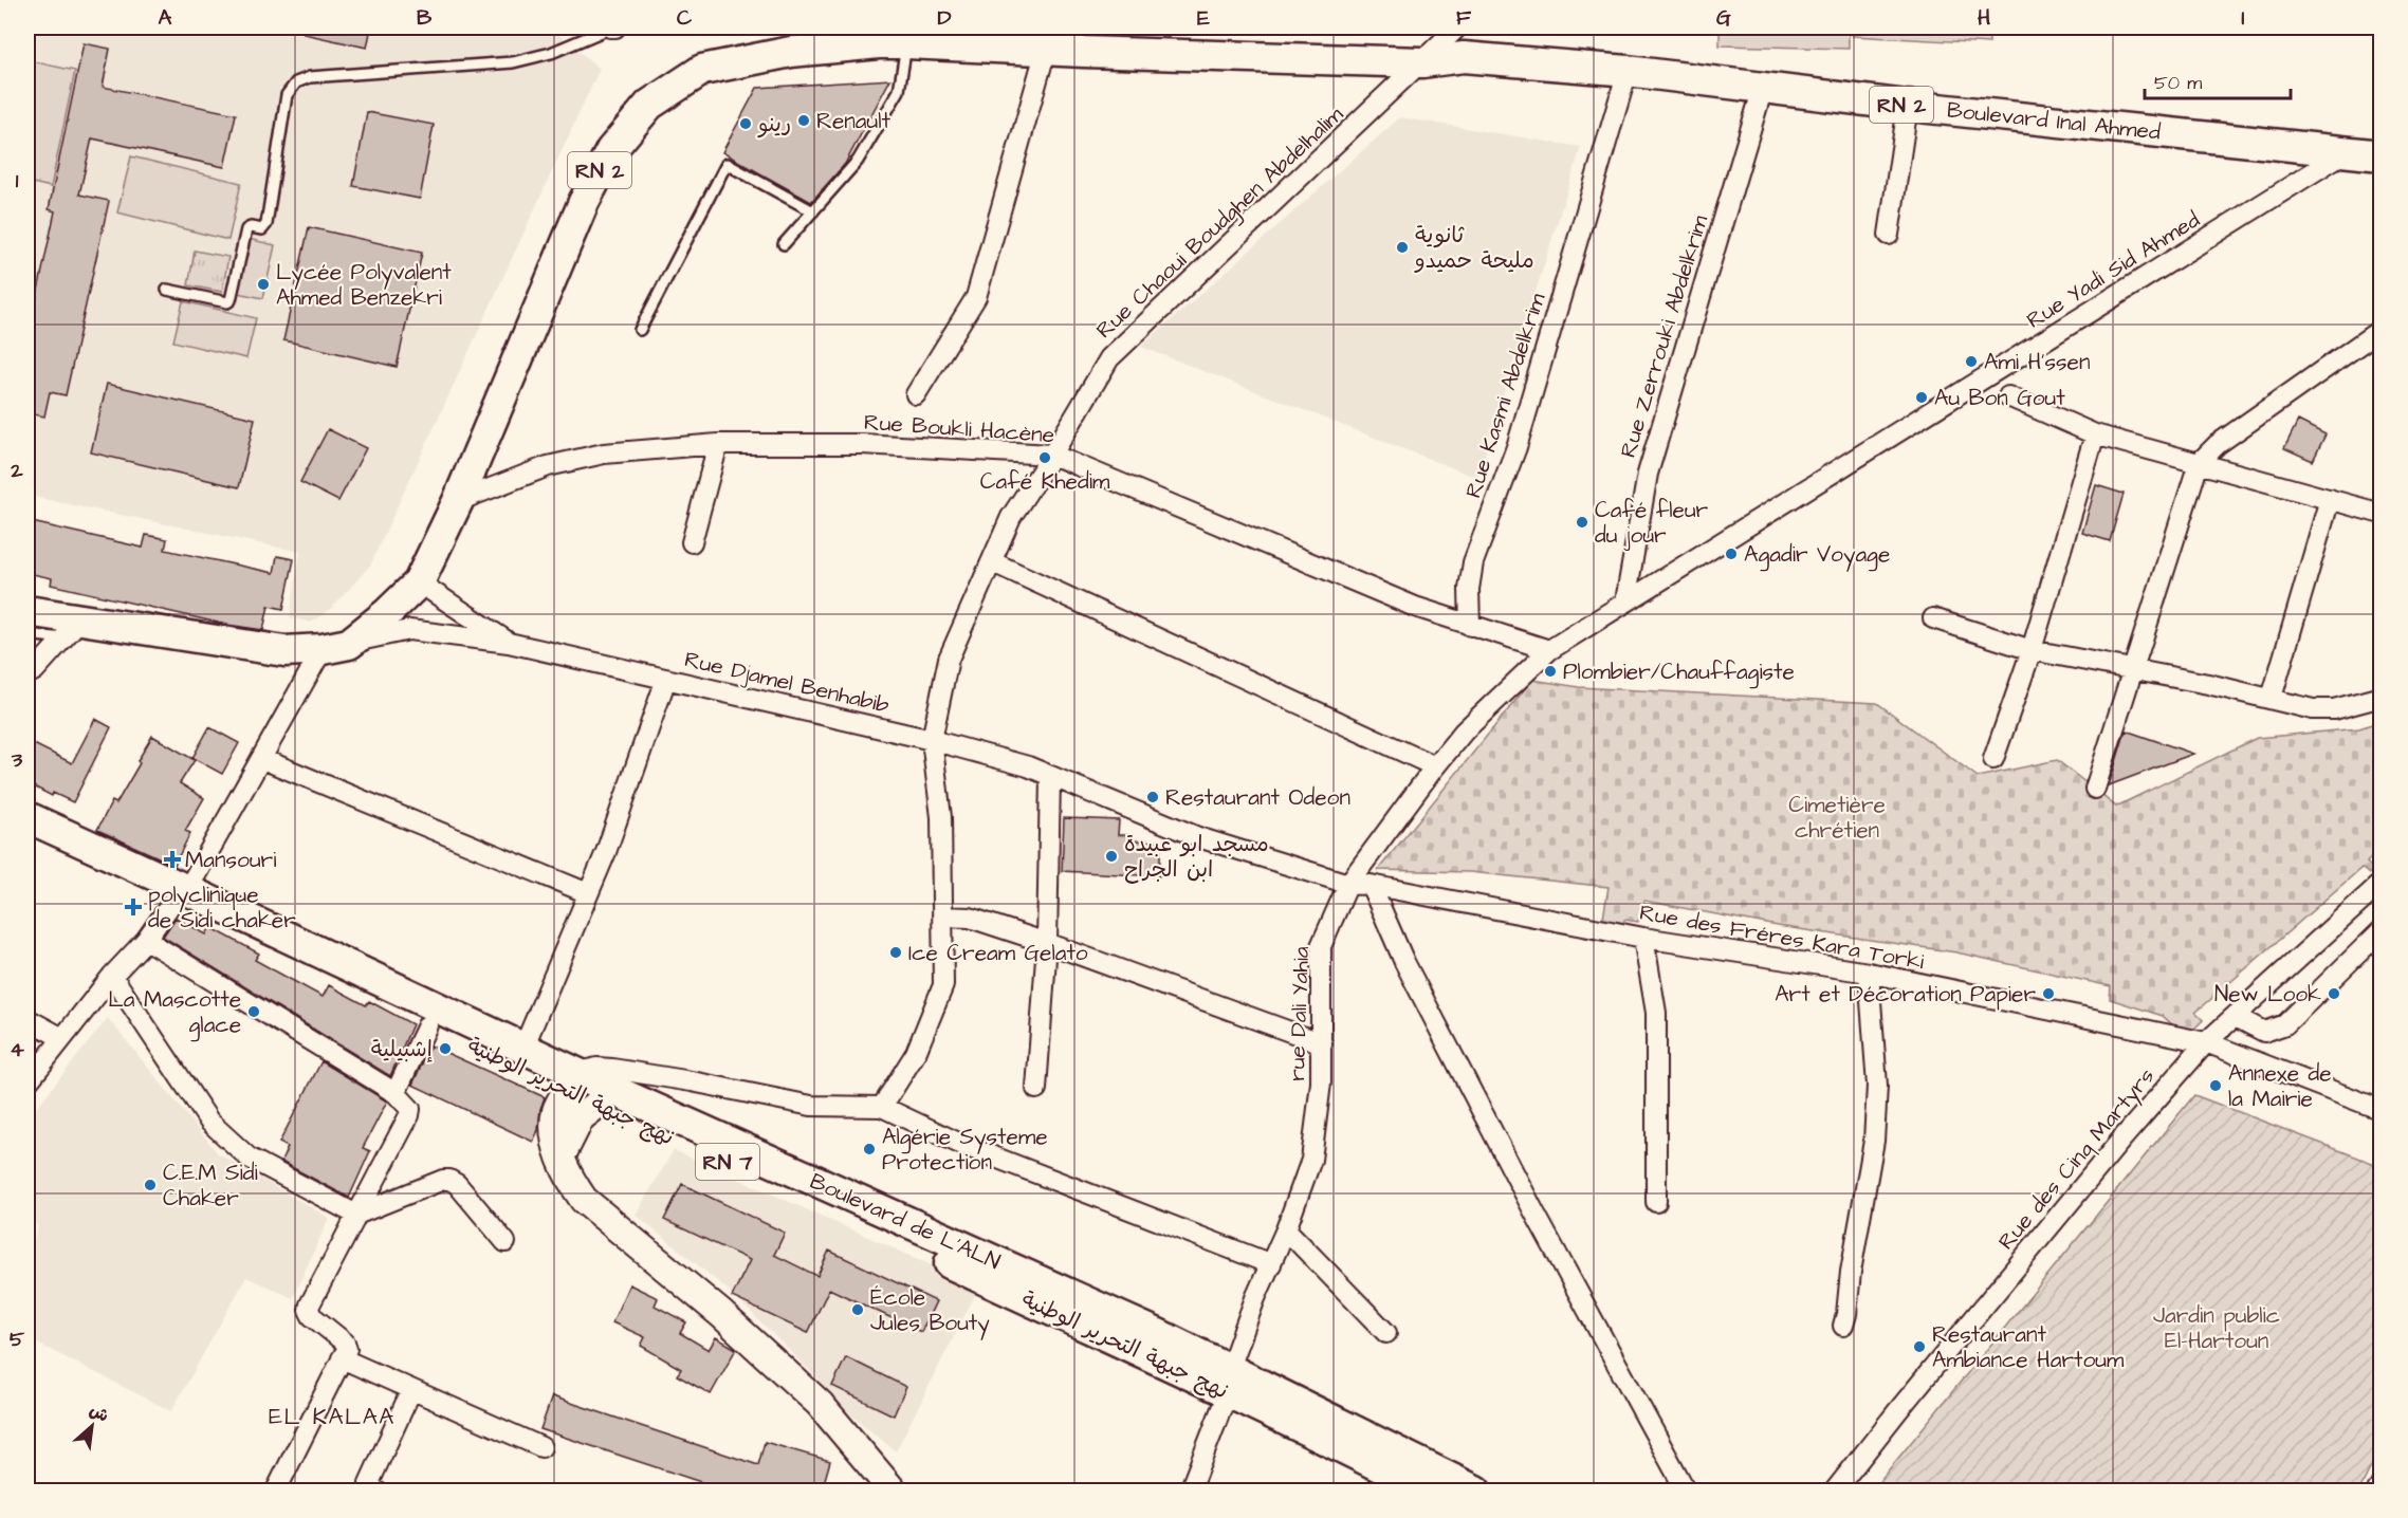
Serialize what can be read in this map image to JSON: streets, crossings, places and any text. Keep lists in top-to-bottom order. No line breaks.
{"streets":{"main road":["RN 2","Boulevard Inal Ahmed","نهج جبهة التحرير الوطنية","RN 7"],"street":["Rue Chaoui Boudghen Abdelhalim","Rue Yadi Sid Ahmed","Rue Zerrouki Abdelkrim","Rue Kasmi Abdelkrim","Rue Boukli Hacène","Rue Djamel Benhabib","Rue des Fréres Kara Torki","rue Dali Yahia","Rue des Cinq Martyrs"]},"crossings":[["RN 2","Boulevard Inal Ahmed"],["RN 2","Rue Chaoui Boudghen Abdelhalim"],["RN 2","Rue Boukli Hacène"],["RN 2","Rue Djamel Benhabib"],["Boulevard Inal Ahmed","Rue Chaoui Boudghen Abdelhalim"],["Boulevard Inal Ahmed","Rue Yadi Sid Ahmed"],["Boulevard Inal Ahmed","Rue Zerrouki Abdelkrim"],["Boulevard Inal Ahmed","Rue Kasmi Abdelkrim"],["Rue Chaoui Boudghen Abdelhalim","Rue Boukli Hacène"],["Rue Chaoui Boudghen Abdelhalim","Rue Djamel Benhabib"],["Rue Yadi Sid Ahmed","Rue Zerrouki Abdelkrim"],["Rue Yadi Sid Ahmed","Rue Boukli Hacène"],["Rue Yadi Sid Ahmed","rue Dali Yahia"],["Rue Kasmi Abdelkrim","Rue Boukli Hacène"],["Rue Boukli Hacène","rue Dali Yahia"],["Rue Djamel Benhabib","Rue des Fréres Kara Torki"],["Rue Djamel Benhabib","rue Dali Yahia"],["Rue des Fréres Kara Torki","rue Dali Yahia"],["Rue des Fréres Kara Torki","Rue des Cinq Martyrs"],["rue Dali Yahia","نهج جبهة التحرير الوطنية"],["rue Dali Yahia","RN 7"],["نهج جبهة التحرير الوطنية","RN 7"]],"districts":["EL KALAA"],"parks":["Cimetière chrétien","Jardin public El-Hartoun"],"places":{"other":["Renault","رينو","ثانوية مليحة حميدو","Lycée Polyvalent Ahmed Benzekri","Ami H'ssen","Au Bon Gout","Café Khedim","Café fleur du jour","Agadir Voyage","Plombier/Chauffagiste","Restaurant Odeon","مسجد ابو عبيدة ابن الجراح","Ice Cream Gelato","Art et Décoration Papier","New Look","La Mascotte glace","إشبيلية","Annexe de la Mairie","Algérie Systeme Protection","C.E.M Sidi Chaker","École Jules Bouty","Restaurant Ambiance Hartoum"],"health":["Mansouri","polyclinique de Sidi chaker"]},"scale_bar":"50 m","north":"top right","grid":{"columns":["A","B","C","D","E","F","G","H","I"],"rows":["1","2","3","4","5"]}}
